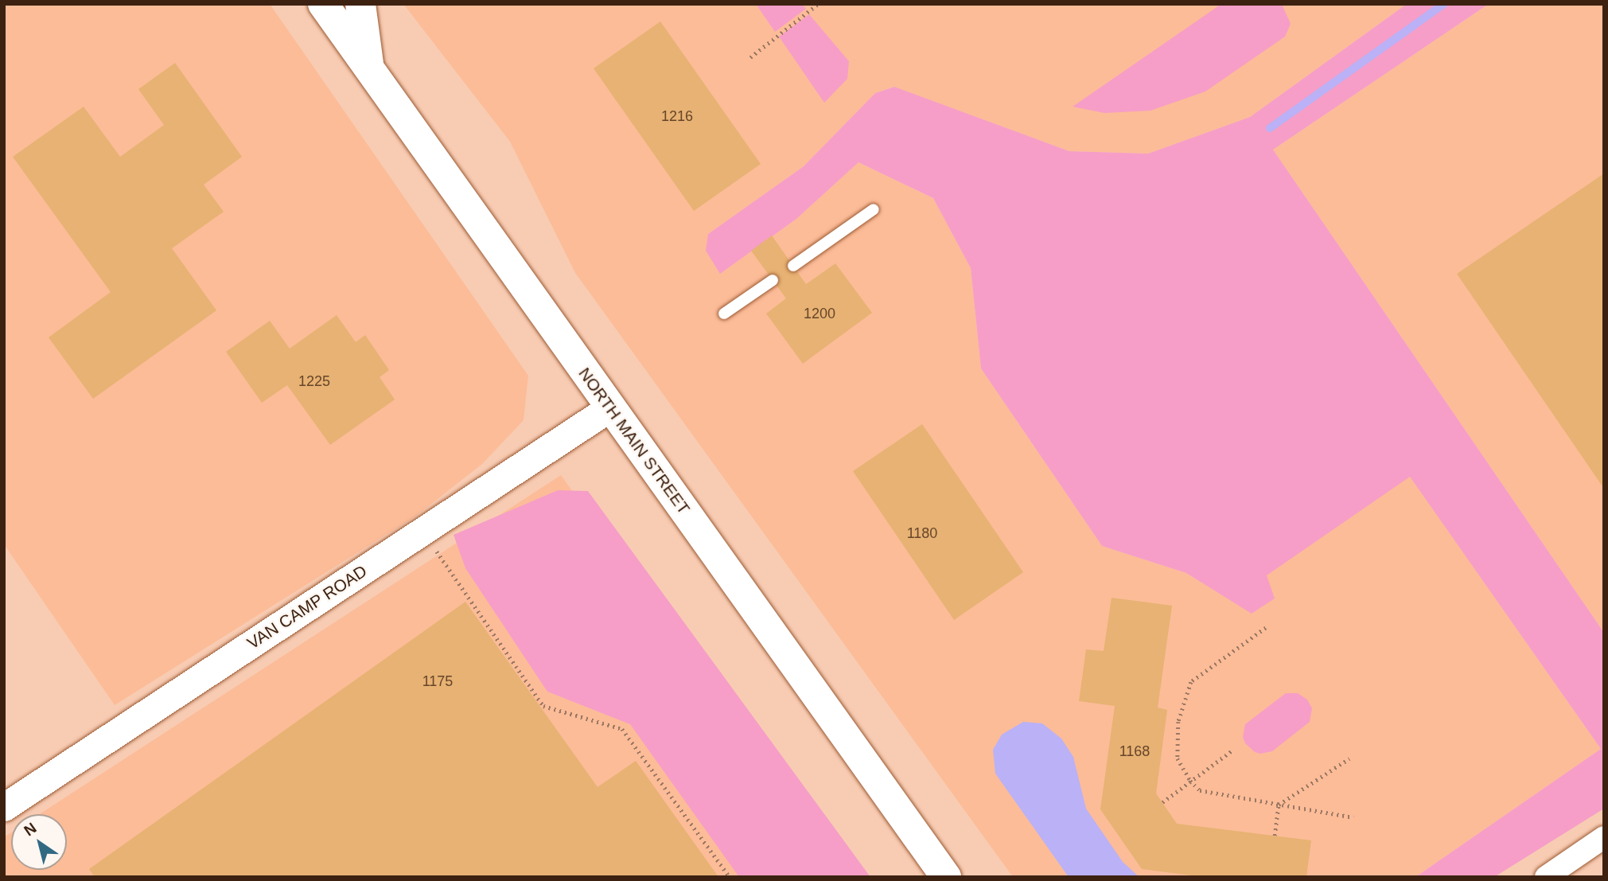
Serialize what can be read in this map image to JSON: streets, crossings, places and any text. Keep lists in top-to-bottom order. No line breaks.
{"streets":{"main road":["NORTH MAIN STREET"],"street":["VAN CAMP ROAD"]},"crossings":[["NORTH MAIN STREET","VAN CAMP ROAD"]],"house_numbers":["1216","1200","1225","1180","1175","1168"],"north":"top left"}
